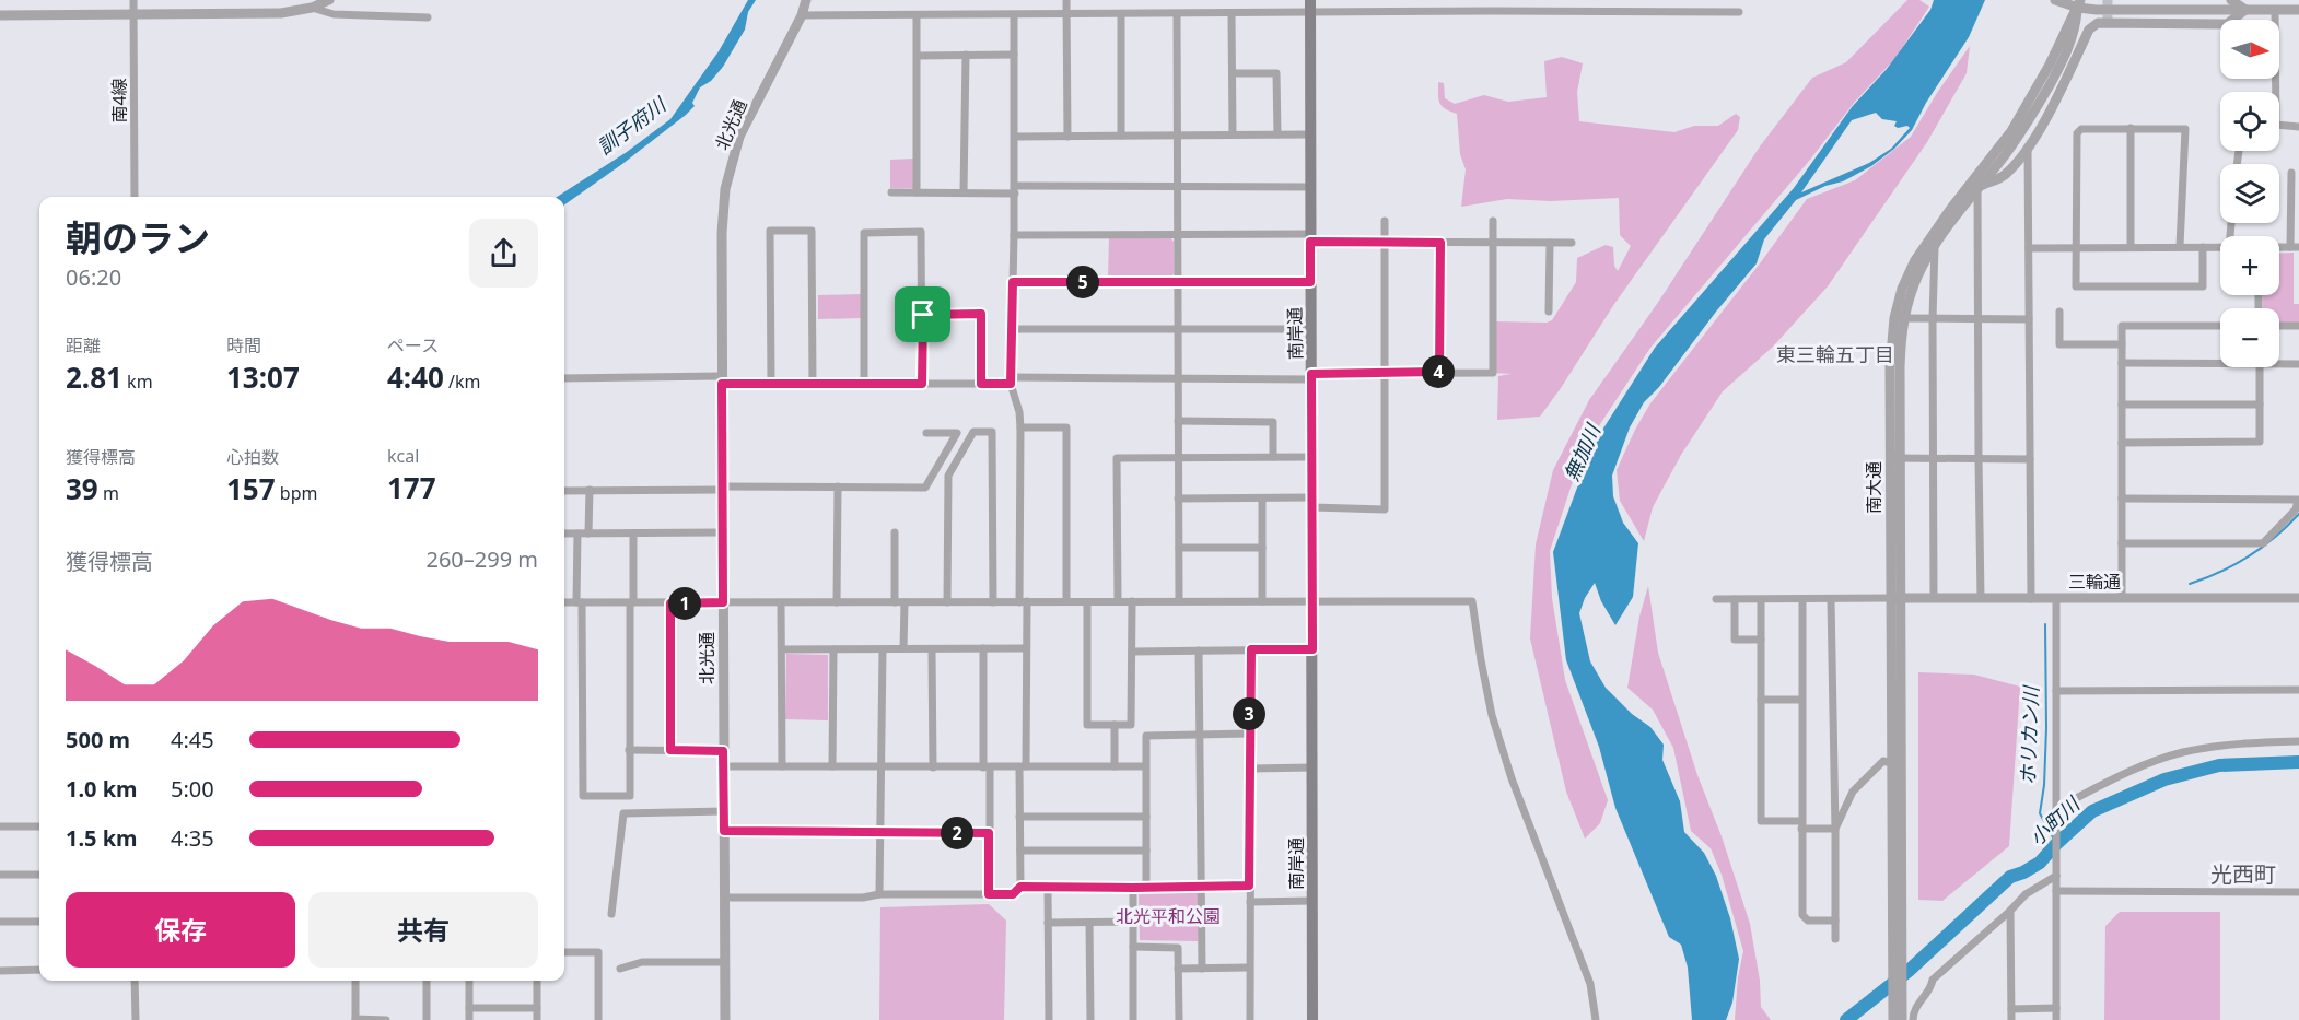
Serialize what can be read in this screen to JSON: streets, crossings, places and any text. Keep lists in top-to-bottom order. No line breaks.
{"streets":{"main road":["南岸通"],"street":["南4線","北光通","南大通","三輪通"]},"crossings":[["南大通","三輪通"]],"districts":["東三輪五丁目","光西町"],"water":["訓子府川","無加川","ホリカン川","小町川"],"parks":["北光平和公園"],"north":"right","page":{"map_buttons":["+","−"],"heading":["朝のラン","06:20"],"pins":["5","4","1","3","2"],"stats":[["距離","2.81 km"],["時間","13:07"],["ペース","4:40 /km"],["獲得標高","39 m"],["心拍数","157 bpm"],["kcal","177"]],"chart":["獲得標高","260–299 m"],"list":[{"name":"500 m","note":"4:45"},{"name":"1.0 km","note":"5:00"},{"name":"1.5 km","note":"4:35"}],"buttons":["保存","共有"]}}
